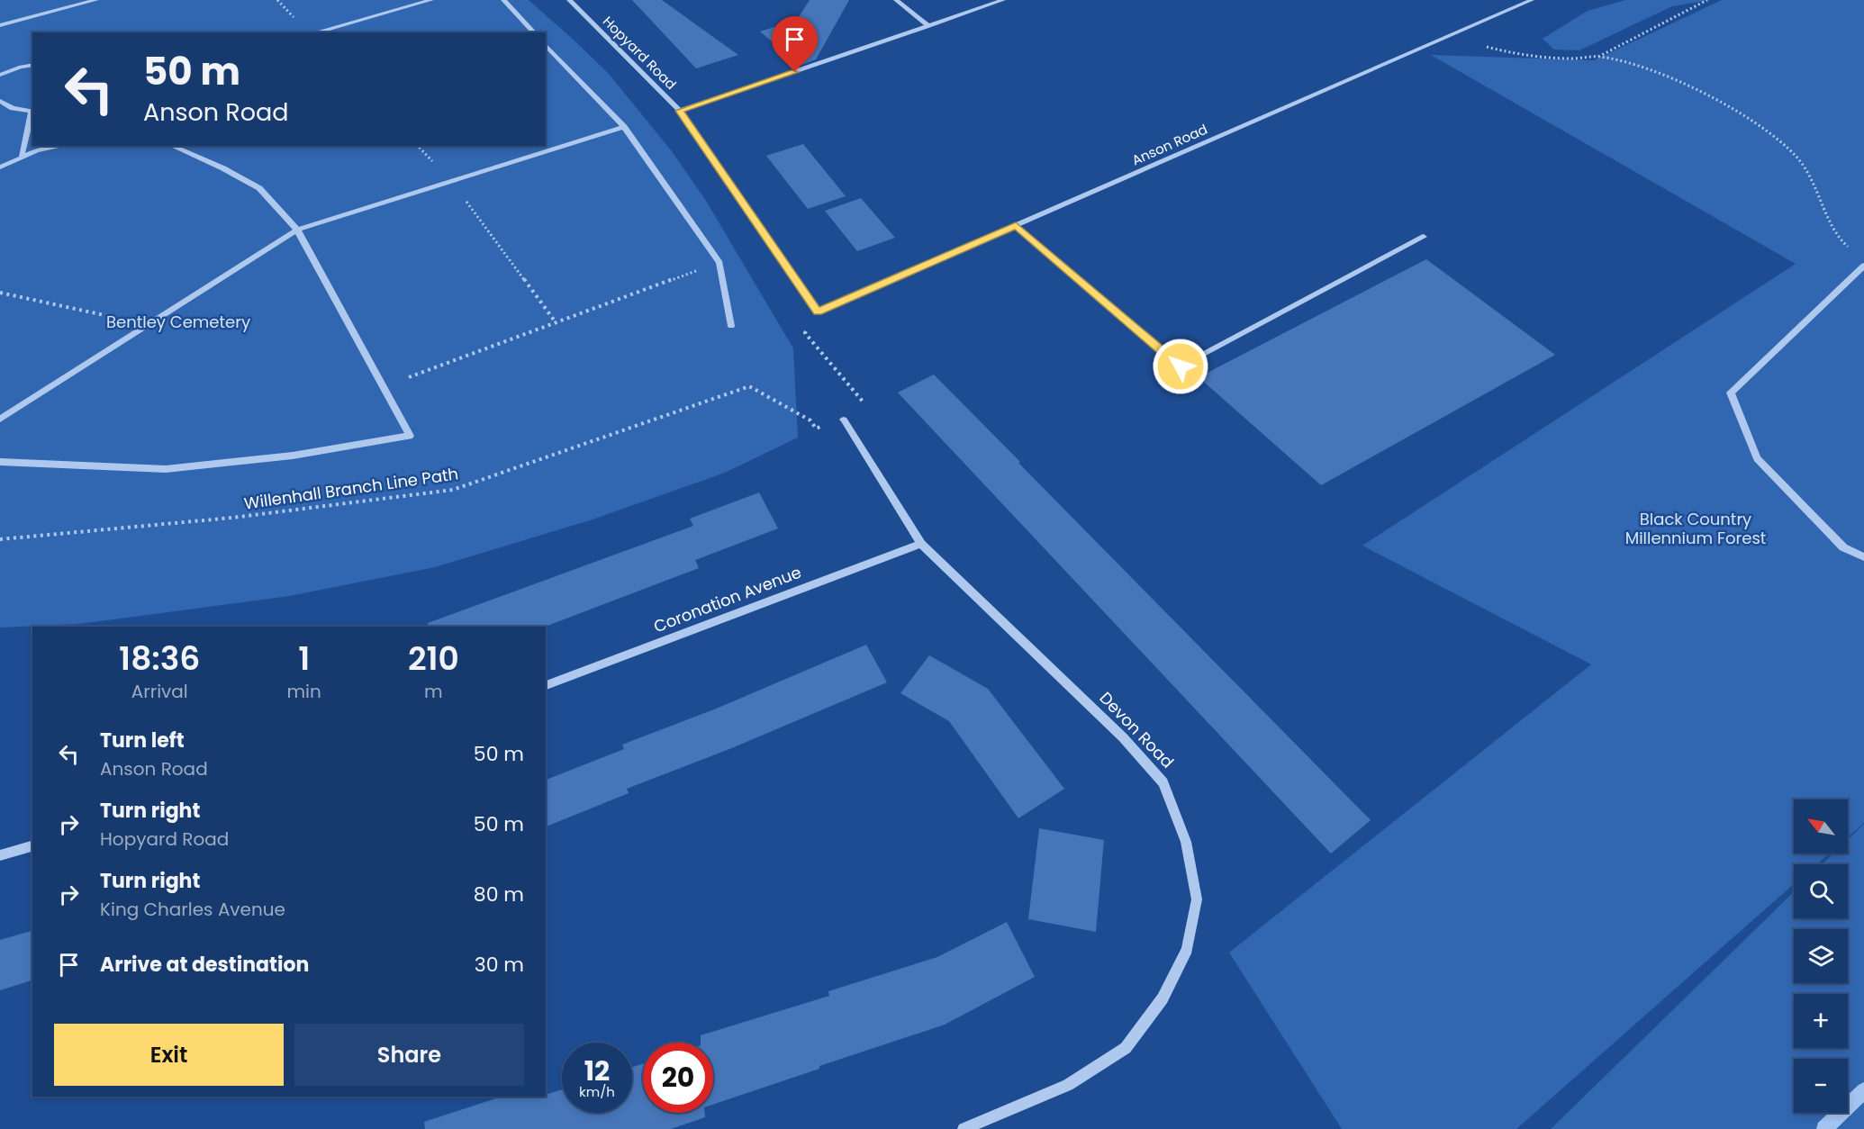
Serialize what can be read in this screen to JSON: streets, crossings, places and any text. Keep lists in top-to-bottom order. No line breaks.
{"streets":{"street":["Hopyard Road","Anson Road","Coronation Avenue","Devon Road"],"path":["Willenhall Branch Line Path"]},"crossings":[["Hopyard Road","Anson Road"],["Coronation Avenue","Devon Road"]],"parks":["Bentley Cemetery","Black Country Millennium Forest"],"north":"top left","page":{"turn":["50 m","Anson Road"],"eta":["18:36","Arrival","1","min","210","m"],"list":[{"name":"Turn left","note":"Anson Road","value":"50 m"},{"name":"Turn right","note":"Hopyard Road","value":"50 m"},{"name":"Turn right","note":"King Charles Avenue","value":"80 m"},{"name":"Arrive at destination","value":"30 m"}],"map_buttons":["+","−"],"buttons":["Exit","Share"],"speed":"12 km/h","limit":"20"}}
